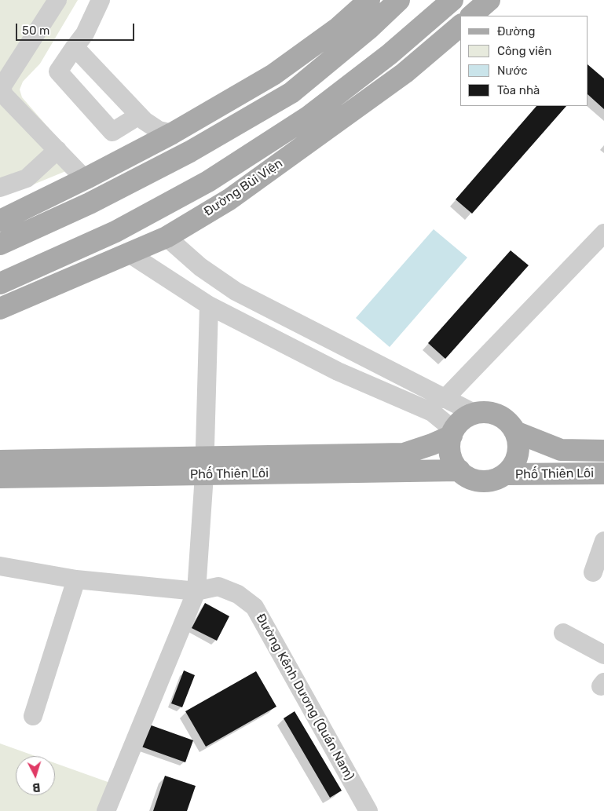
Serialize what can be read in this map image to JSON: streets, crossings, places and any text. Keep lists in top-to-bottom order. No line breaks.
{"streets":{"main road":["Đường Bùi Viện","Phố Thiên Lôi"],"street":["Đường Kênh Dương (Quán Nam)"]},"legend":["Đường","Công viên","Nước","Tòa nhà"],"scale_bar":"50 m","north":"bottom"}
